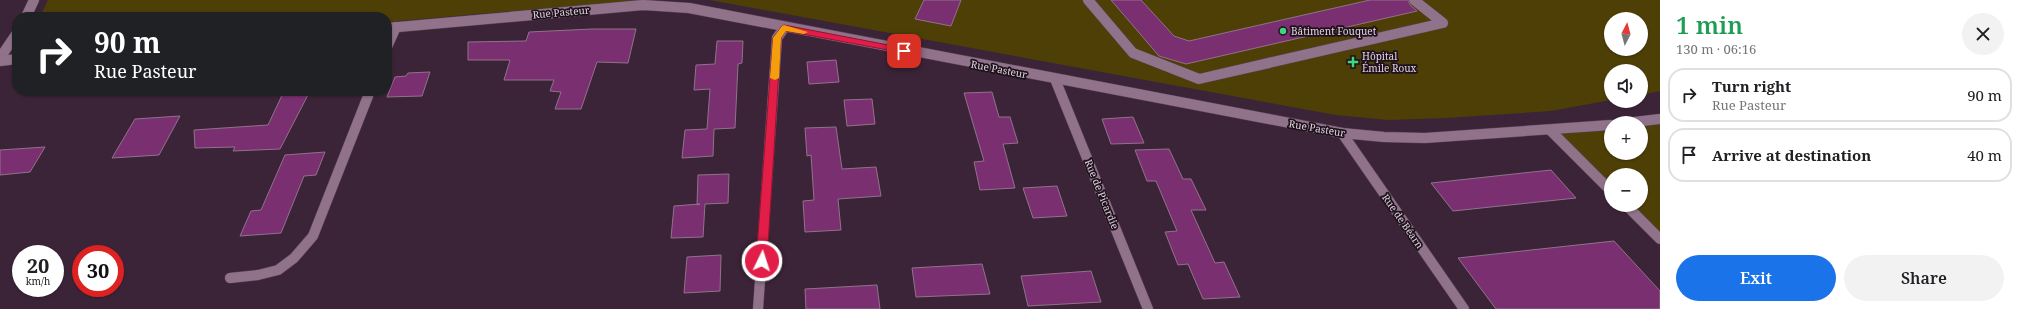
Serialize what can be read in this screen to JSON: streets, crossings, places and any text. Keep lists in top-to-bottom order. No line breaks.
{"streets":{"street":["Rue Pasteur","Rue de Picardie","Rue de Béarn"]},"crossings":[["Rue Pasteur","Rue de Picardie"],["Rue Pasteur","Rue de Béarn"]],"places":{"other":["Bâtiment Fouquet"],"health":["Hôpital Émile Roux"]},"north":"top","page":{"heading":["1 min","130 m · 06:16"],"map_buttons":["+","−"],"turn":["90 m","Rue Pasteur"],"list":[{"name":"Turn right","note":"Rue Pasteur","value":"90 m"},{"name":"Arrive at destination","value":"40 m"}],"speed":"20 km/h","limit":"30","buttons":["Exit","Share"]}}
